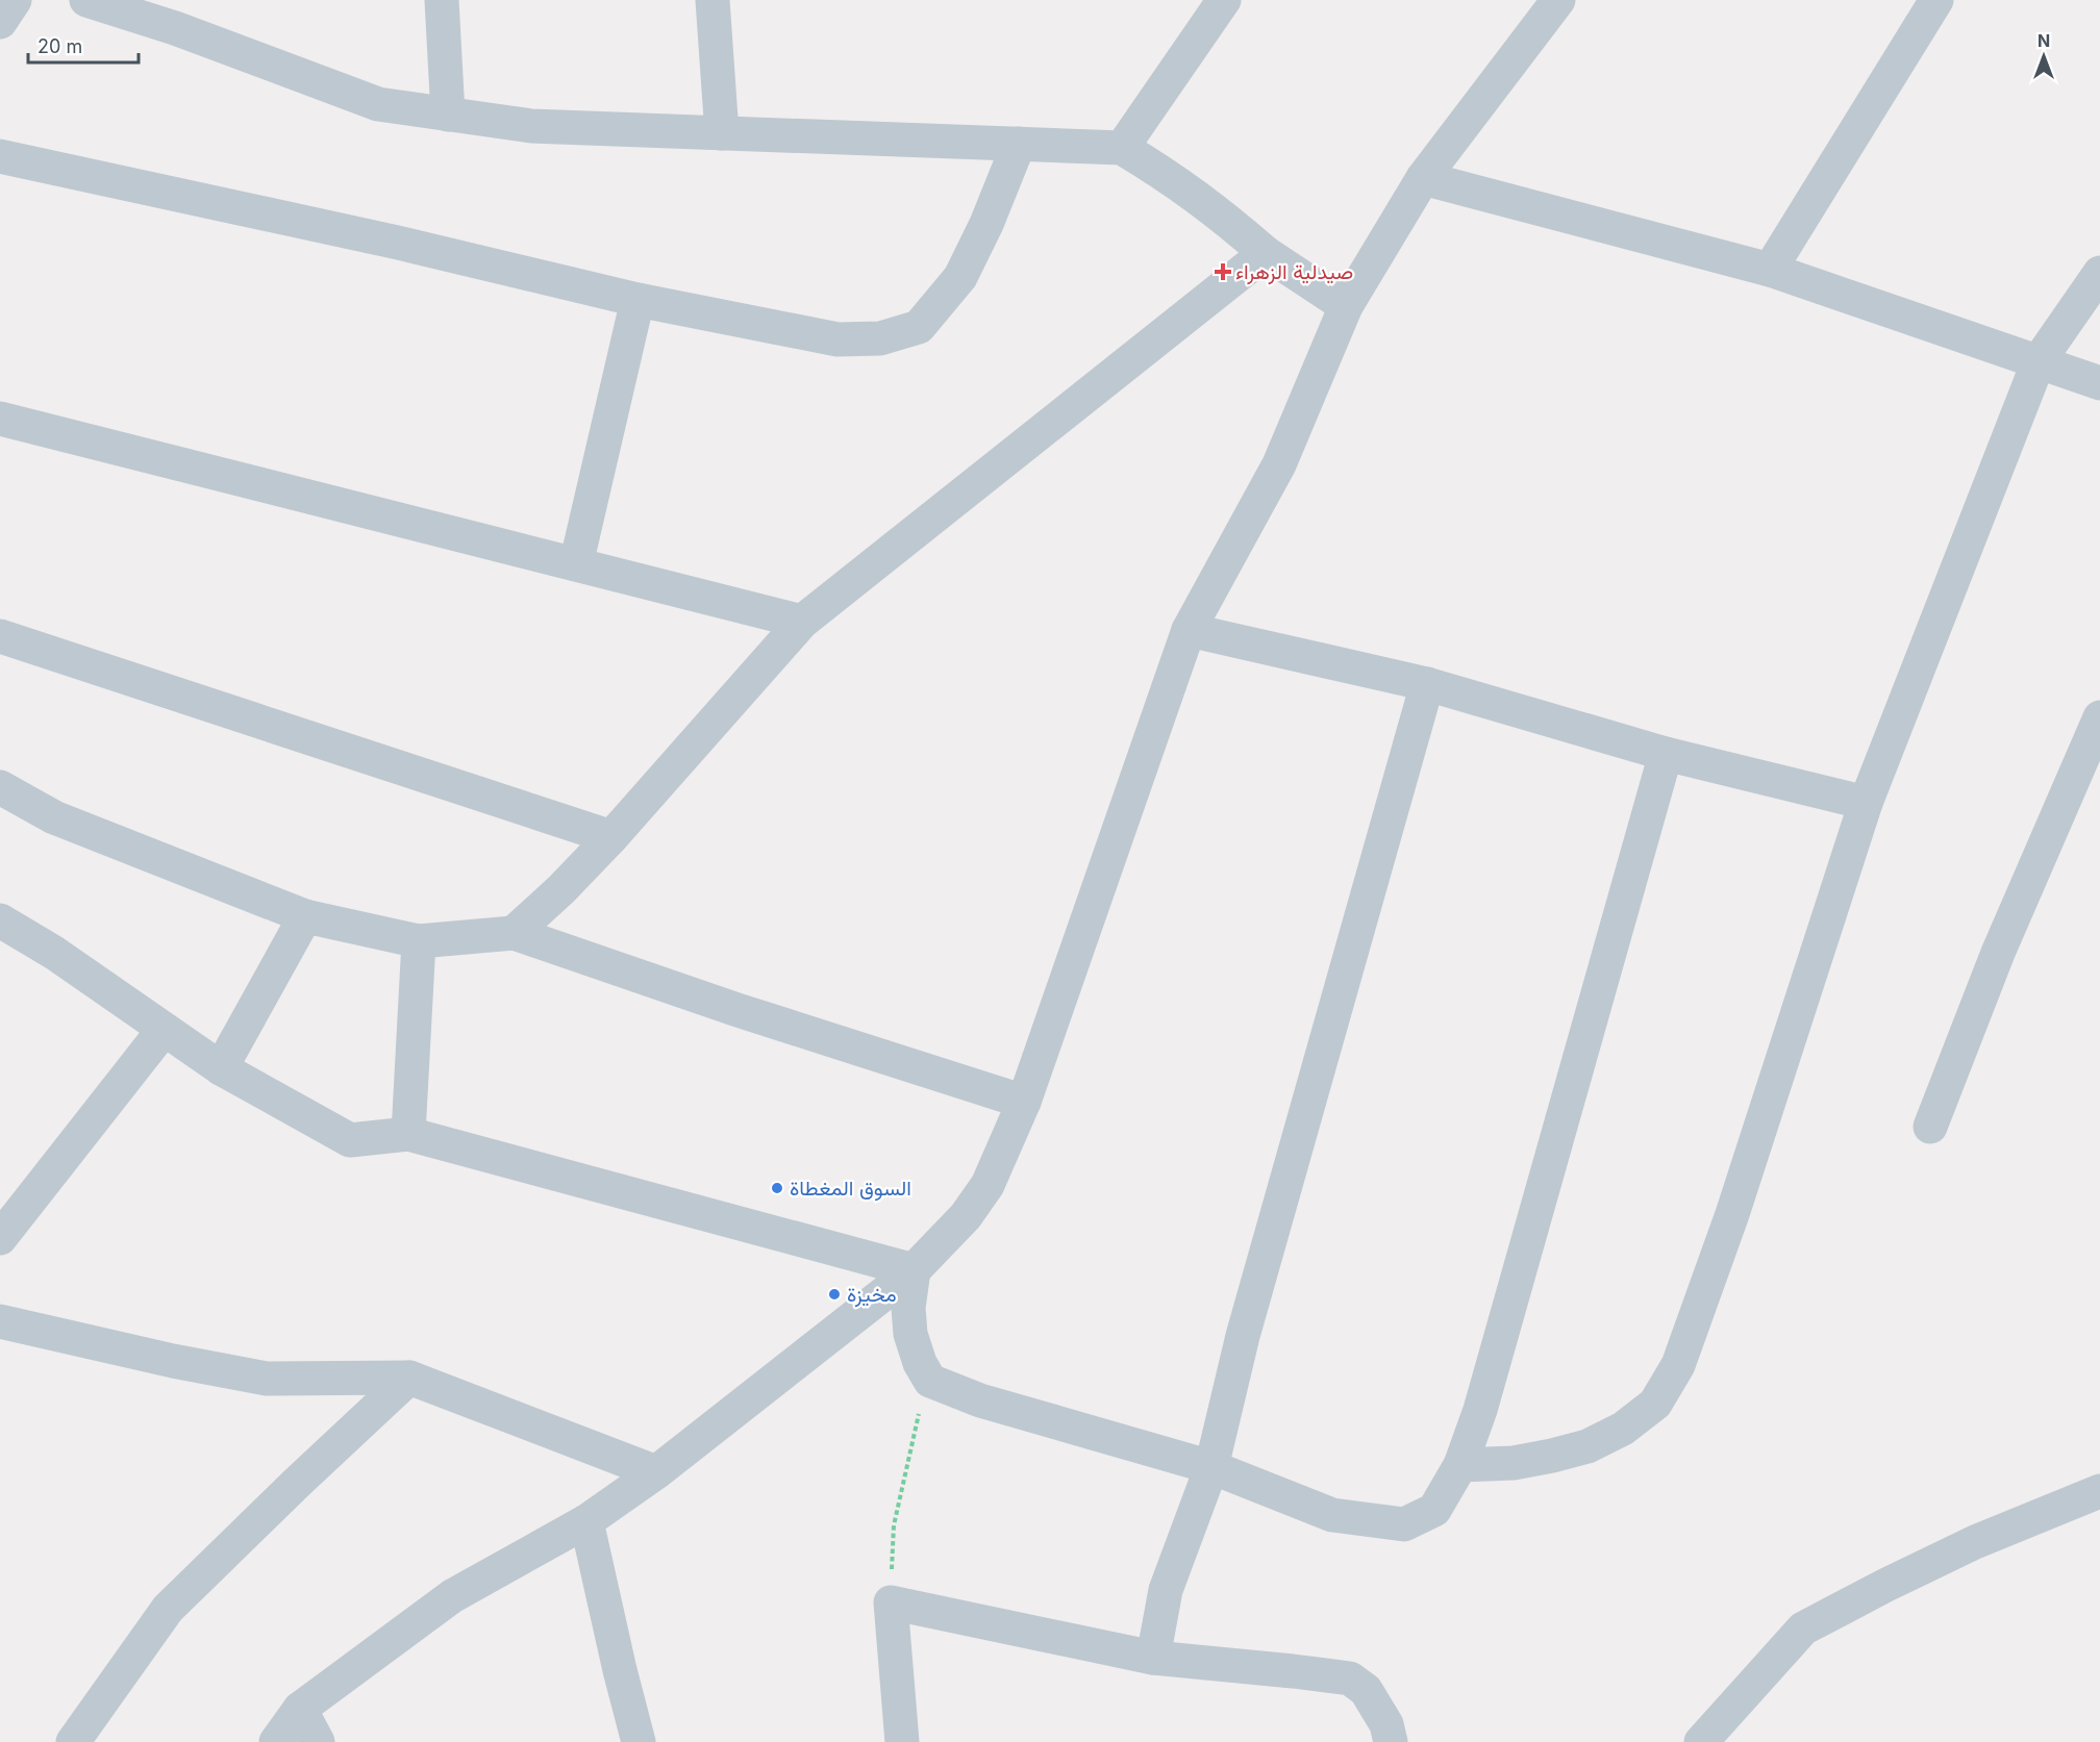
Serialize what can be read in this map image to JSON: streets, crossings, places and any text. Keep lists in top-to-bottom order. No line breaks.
{"places":{"health":["صيدلية الزهراء"],"other":["السوق المغطاة","مخيزة"]},"scale_bar":"20 m","north":"top"}
